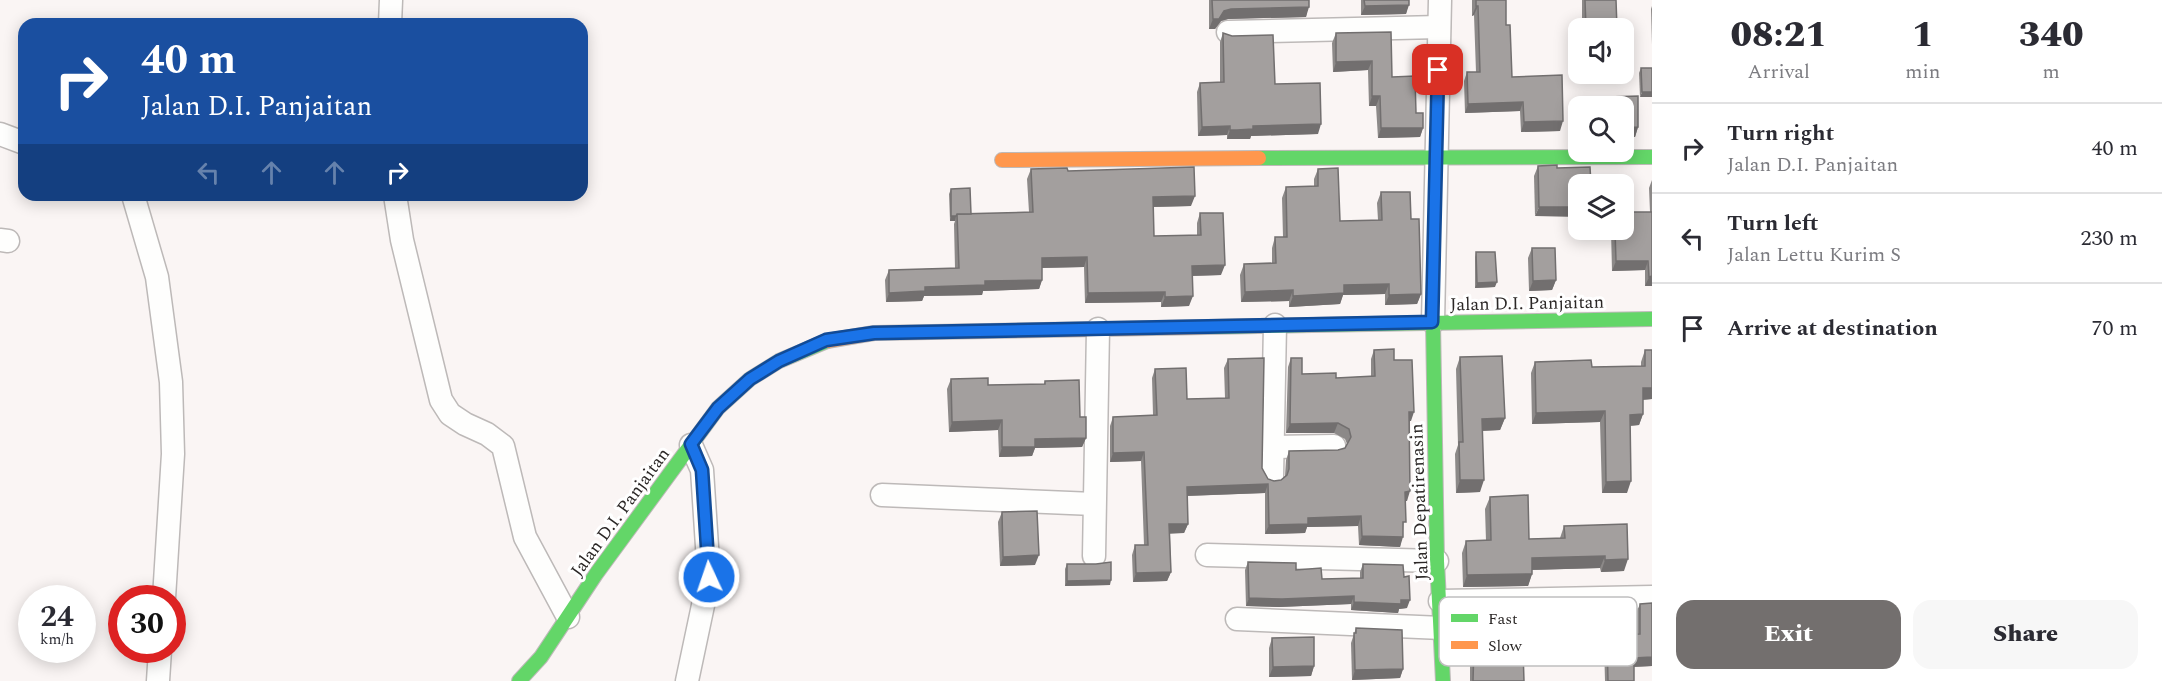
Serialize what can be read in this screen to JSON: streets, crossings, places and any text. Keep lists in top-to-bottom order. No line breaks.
{"streets":{"main road":["Jalan D.I. Panjaitan","Jalan Depatirenasin"]},"crossings":[["Jalan D.I. Panjaitan","Jalan Depatirenasin"]],"legend":["Fast","Slow"],"page":{"eta":["08:21","Arrival","1","min","340","m"],"turn":["40 m","Jalan D.I. Panjaitan"],"list":[{"name":"Turn right","note":"Jalan D.I. Panjaitan","value":"40 m"},{"name":"Turn left","note":"Jalan Lettu Kurim S","value":"230 m"},{"name":"Arrive at destination","value":"70 m"}],"speed":"24 km/h","limit":"30","buttons":["Exit","Share"]}}
